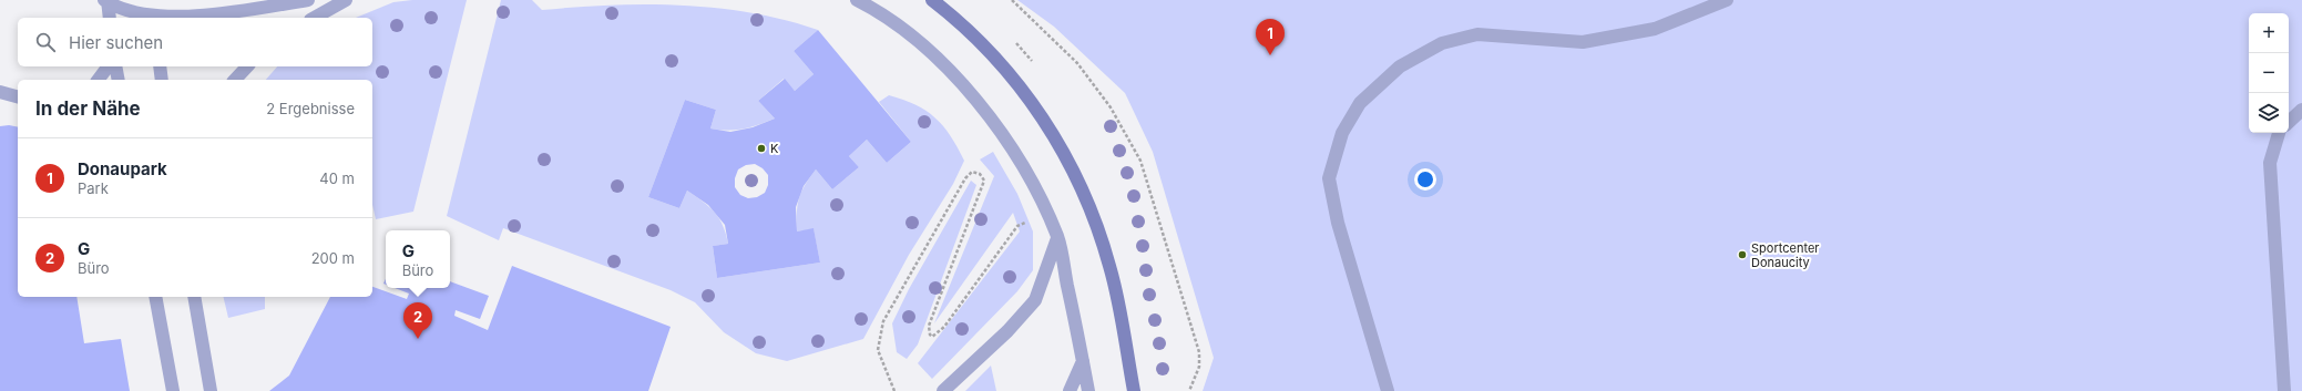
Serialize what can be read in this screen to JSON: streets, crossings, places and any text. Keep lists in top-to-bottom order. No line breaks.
{"places":["K","Sportcenter Donaucity"],"page":{"map_buttons":["+","−"],"search":"Hier suchen","pins":["1","2"],"heading":["In der Nähe","2 Ergebnisse"],"list":[{"mark":"1","name":"Donaupark","note":"Park","value":"40 m"},{"mark":"2","name":"G","note":"Büro","value":"200 m"}],"popup":["G","Büro"]}}
